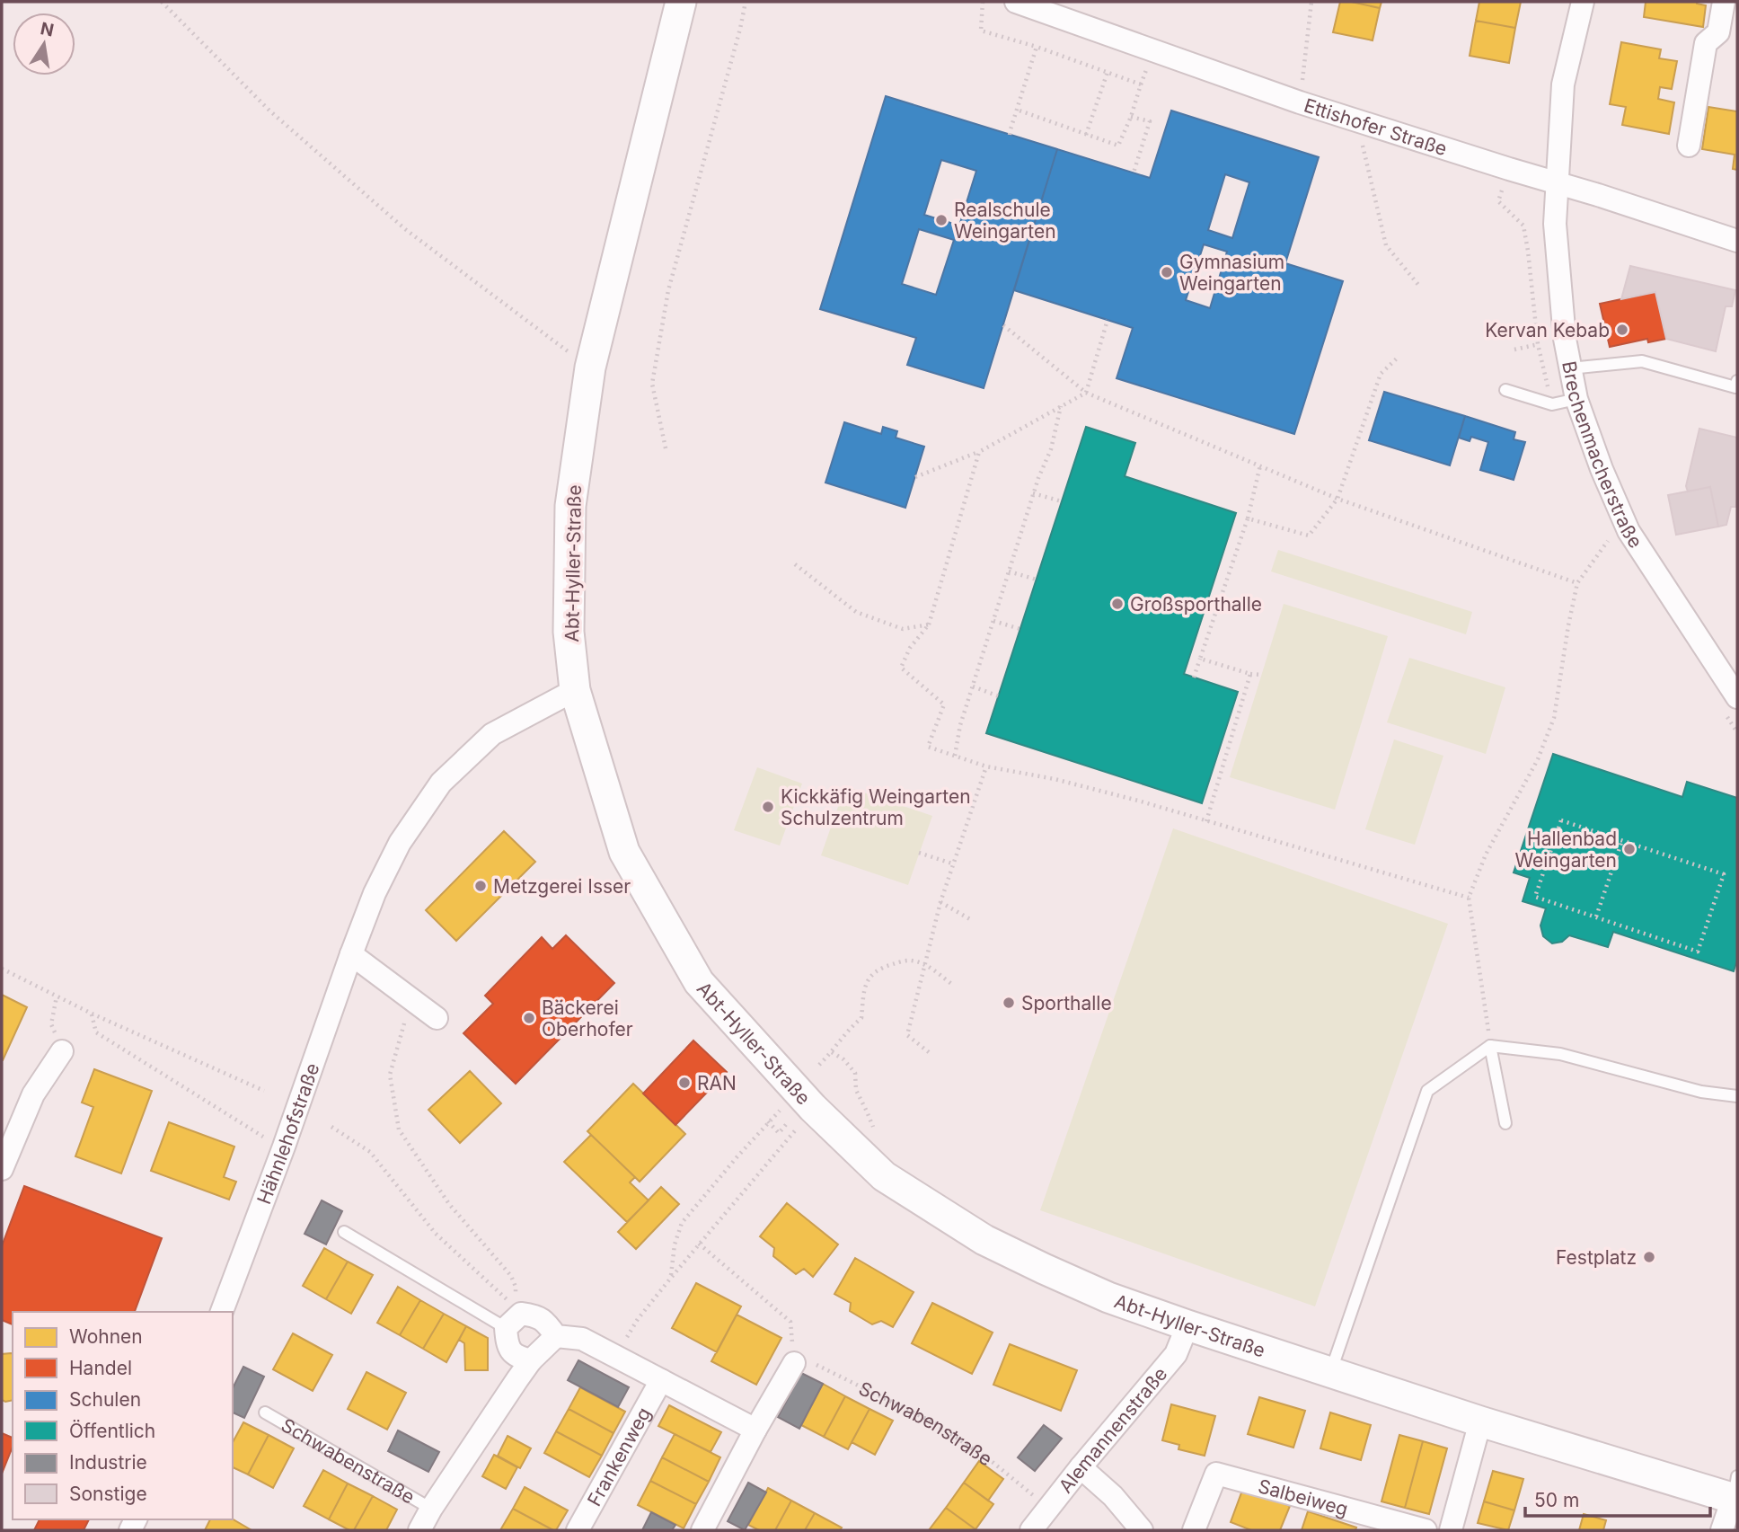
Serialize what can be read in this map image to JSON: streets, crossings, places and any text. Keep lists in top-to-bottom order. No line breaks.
{"streets":{"street":["Ettishofer Straße","Brechenmacherstraße","Abt-Hyller-Straße","Hähnlehofstraße","Schwabenstraße","Alemannenstraße","Frankenweg","Salbeiweg"]},"crossings":[["Ettishofer Straße","Brechenmacherstraße"],["Abt-Hyller-Straße","Hähnlehofstraße"],["Abt-Hyller-Straße","Alemannenstraße"],["Schwabenstraße","Alemannenstraße"]],"places":["Realschule Weingarten","Gymnasium Weingarten","Kervan Kebab","Großsporthalle","Kickkäfig Weingarten Schulzentrum","Hallenbad Weingarten","Metzgerei Isser","Sporthalle","Bäckerei Oberhofer","RAN","Festplatz"],"legend":["Wohnen","Handel","Schulen","Öffentlich","Industrie","Sonstige"],"scale_bar":"50 m","north":"top"}
